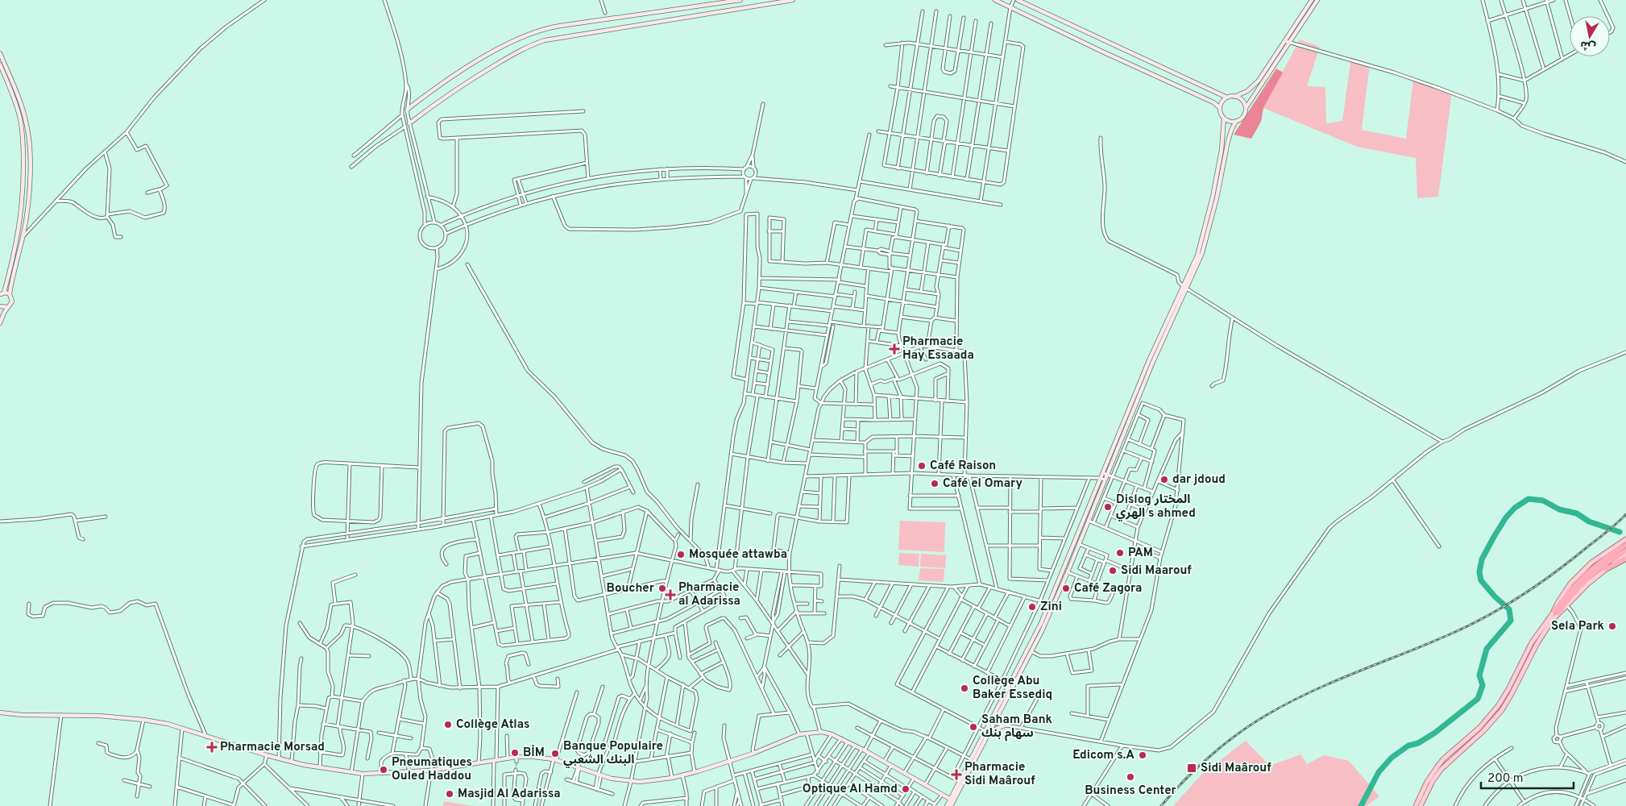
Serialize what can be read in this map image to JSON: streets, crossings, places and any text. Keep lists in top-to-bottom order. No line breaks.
{"places":{"health":["Pharmacie Hay Essaada","Pharmacie al Adarissa","Pharmacie Morsad","Pharmacie Sidi Maârouf"],"other":["Café Raison","dar jdoud","Café el Omary","Dislog المختار الهري s ahmed","PAM","Mosquée attawba","Sidi Maarouf","Boucher","Café Zagora","Zini","Sela Park","Collège Abu Baker Essediq","Collège Atlas","Saham Bank سهام بنك","BİM","Banque Populaire البنك الشعبي","Edicom s.A","Pneumatiques Ouled Haddou","Business Center","Optique Al Hamd","Masjid Al Adarissa"],"transit":["Sidi Maârouf"]},"scale_bar":"200 m","north":"bottom"}
